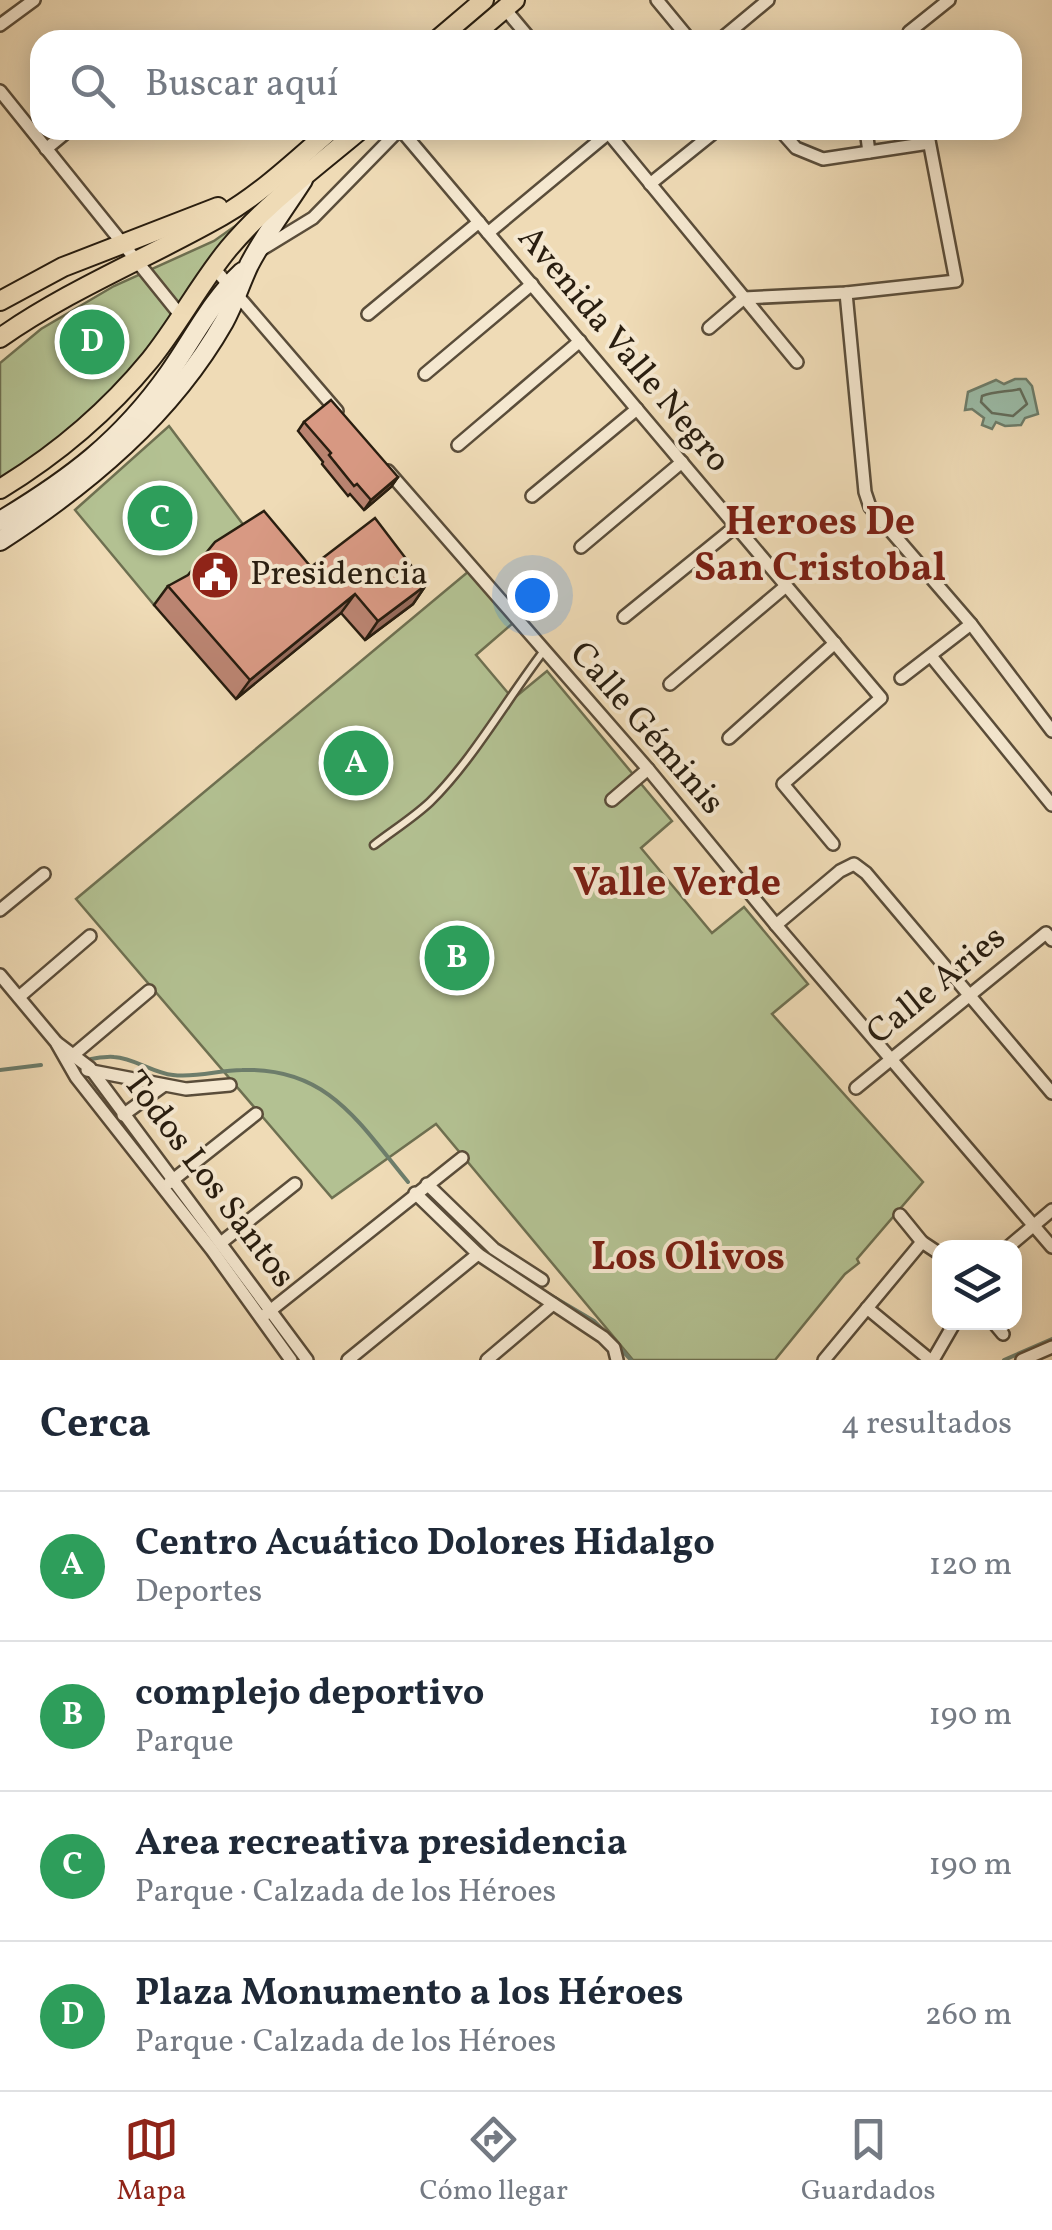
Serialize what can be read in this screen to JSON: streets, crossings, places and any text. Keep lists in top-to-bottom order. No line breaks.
{"streets":{"street":["Avenida Valle Negro","Calle Géminis","Calle Aries","Todos Los Santos"]},"crossings":[["Calle Géminis","Calle Aries"]],"districts":["Heroes De San Cristobal","Valle Verde","Los Olivos"],"places":{"public building":["Presidencia"]},"page":{"search":"Buscar aquí","pins":["D","C","A","B"],"heading":["Cerca","4 resultados"],"list":[{"mark":"A","name":"Centro Acuático Dolores Hidalgo","note":"Deportes","value":"120 m"},{"mark":"B","name":"complejo deportivo","note":"Parque","value":"190 m"},{"mark":"C","name":"Area recreativa presidencia","note":"Parque · Calzada de los Héroes","value":"190 m"},{"mark":"D","name":"Plaza Monumento a los Héroes","note":"Parque · Calzada de los Héroes","value":"260 m"}],"nav":["Mapa","Cómo llegar","Guardados"]}}
